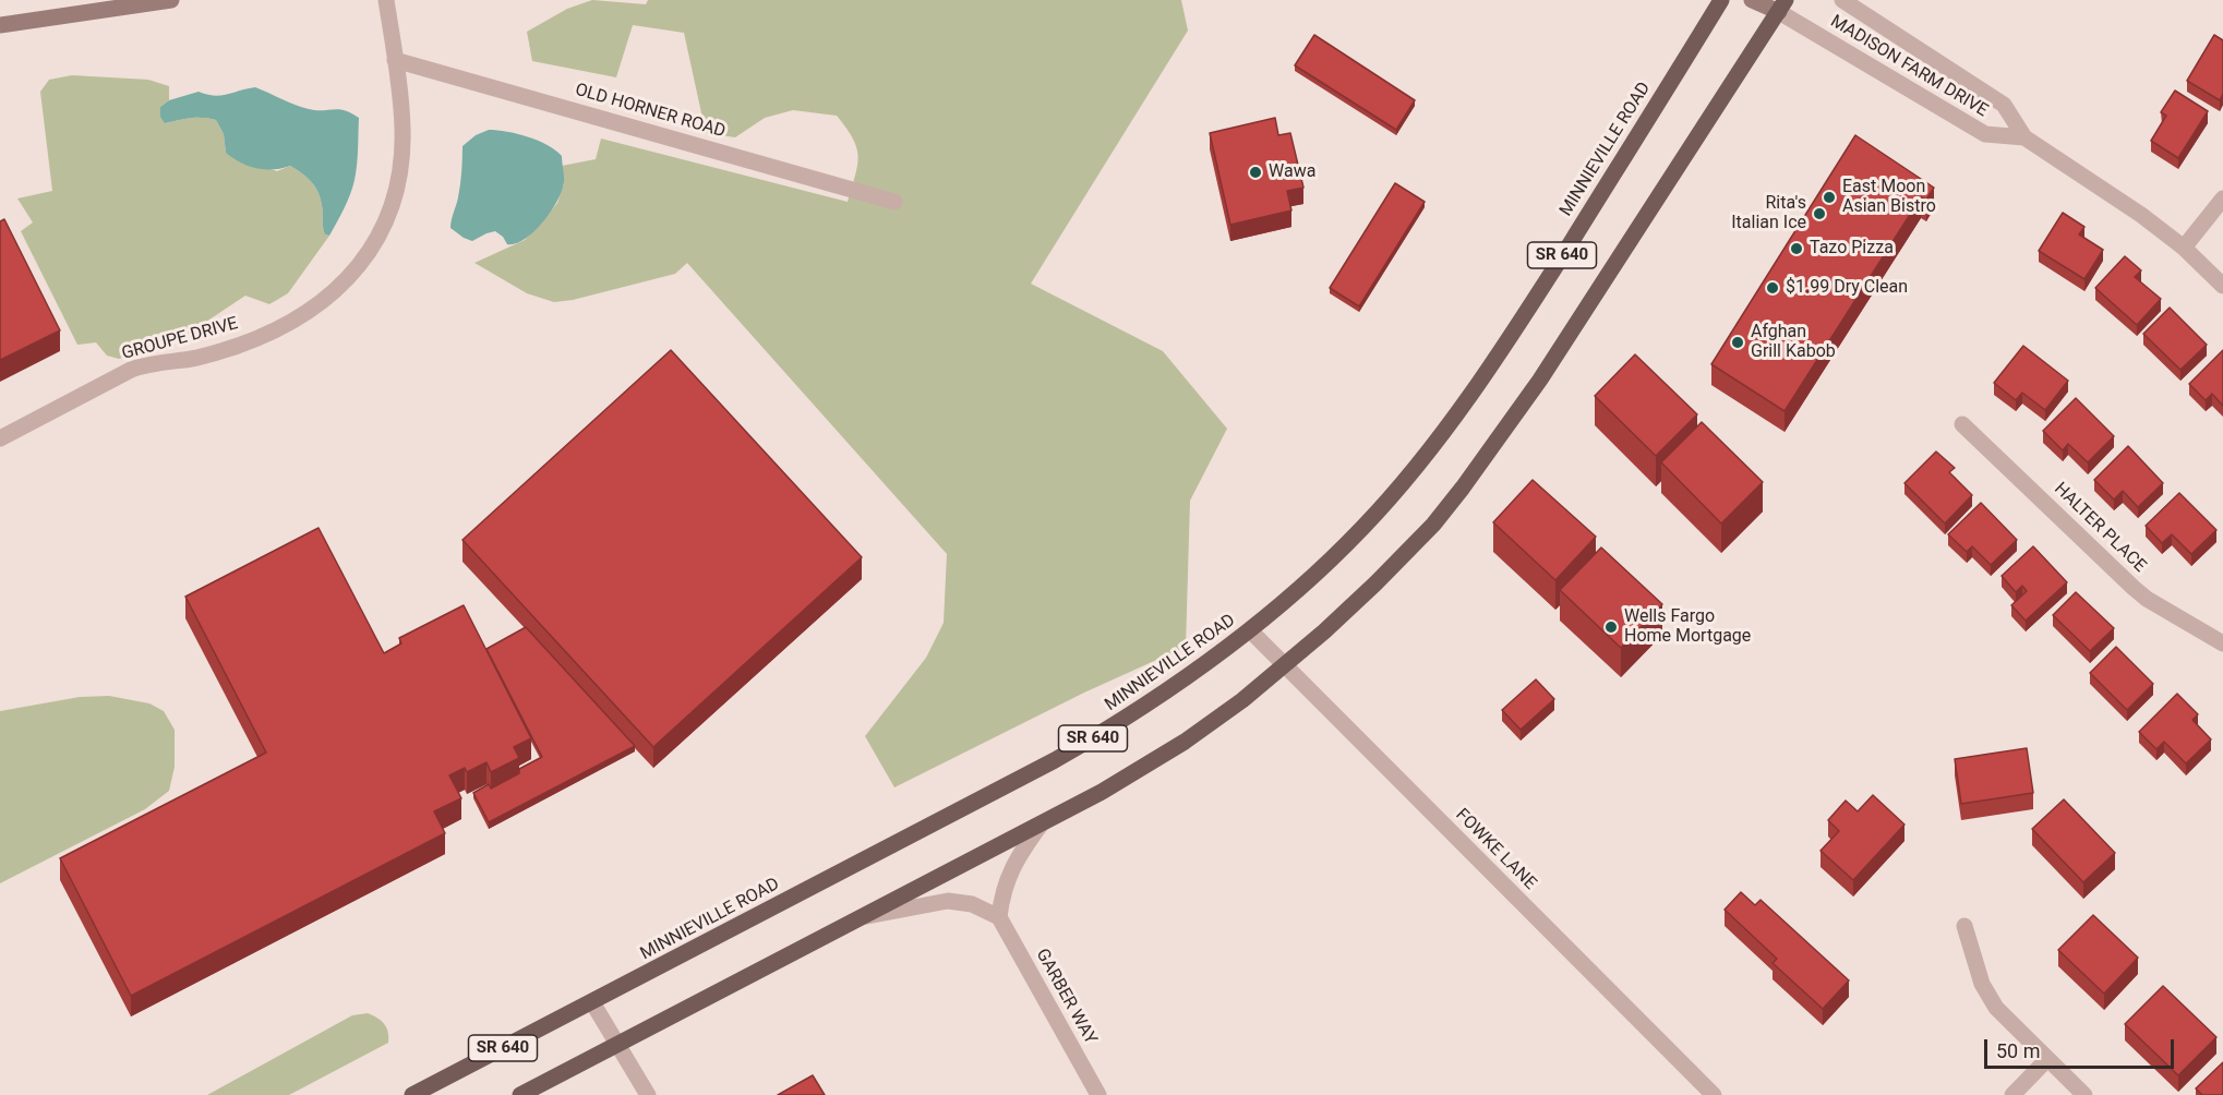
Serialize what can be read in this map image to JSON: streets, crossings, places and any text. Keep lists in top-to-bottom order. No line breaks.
{"streets":{"main road":["MINNIEVILLE ROAD","SR 640"],"street":["MADISON FARM DRIVE","OLD HORNER ROAD","GROUPE DRIVE","HALTER PLACE","FOWKE LANE","GARBER WAY"]},"crossings":[["MADISON FARM DRIVE","SR 640"],["OLD HORNER ROAD","GROUPE DRIVE"],["MINNIEVILLE ROAD","FOWKE LANE"],["SR 640","FOWKE LANE"]],"places":["Wawa","East Moon Asian Bistro","Rita's Italian Ice","Tazo Pizza","$1.99 Dry Clean","Afghan Grill Kabob","Wells Fargo Home Mortgage"],"scale_bar":"50 m"}
